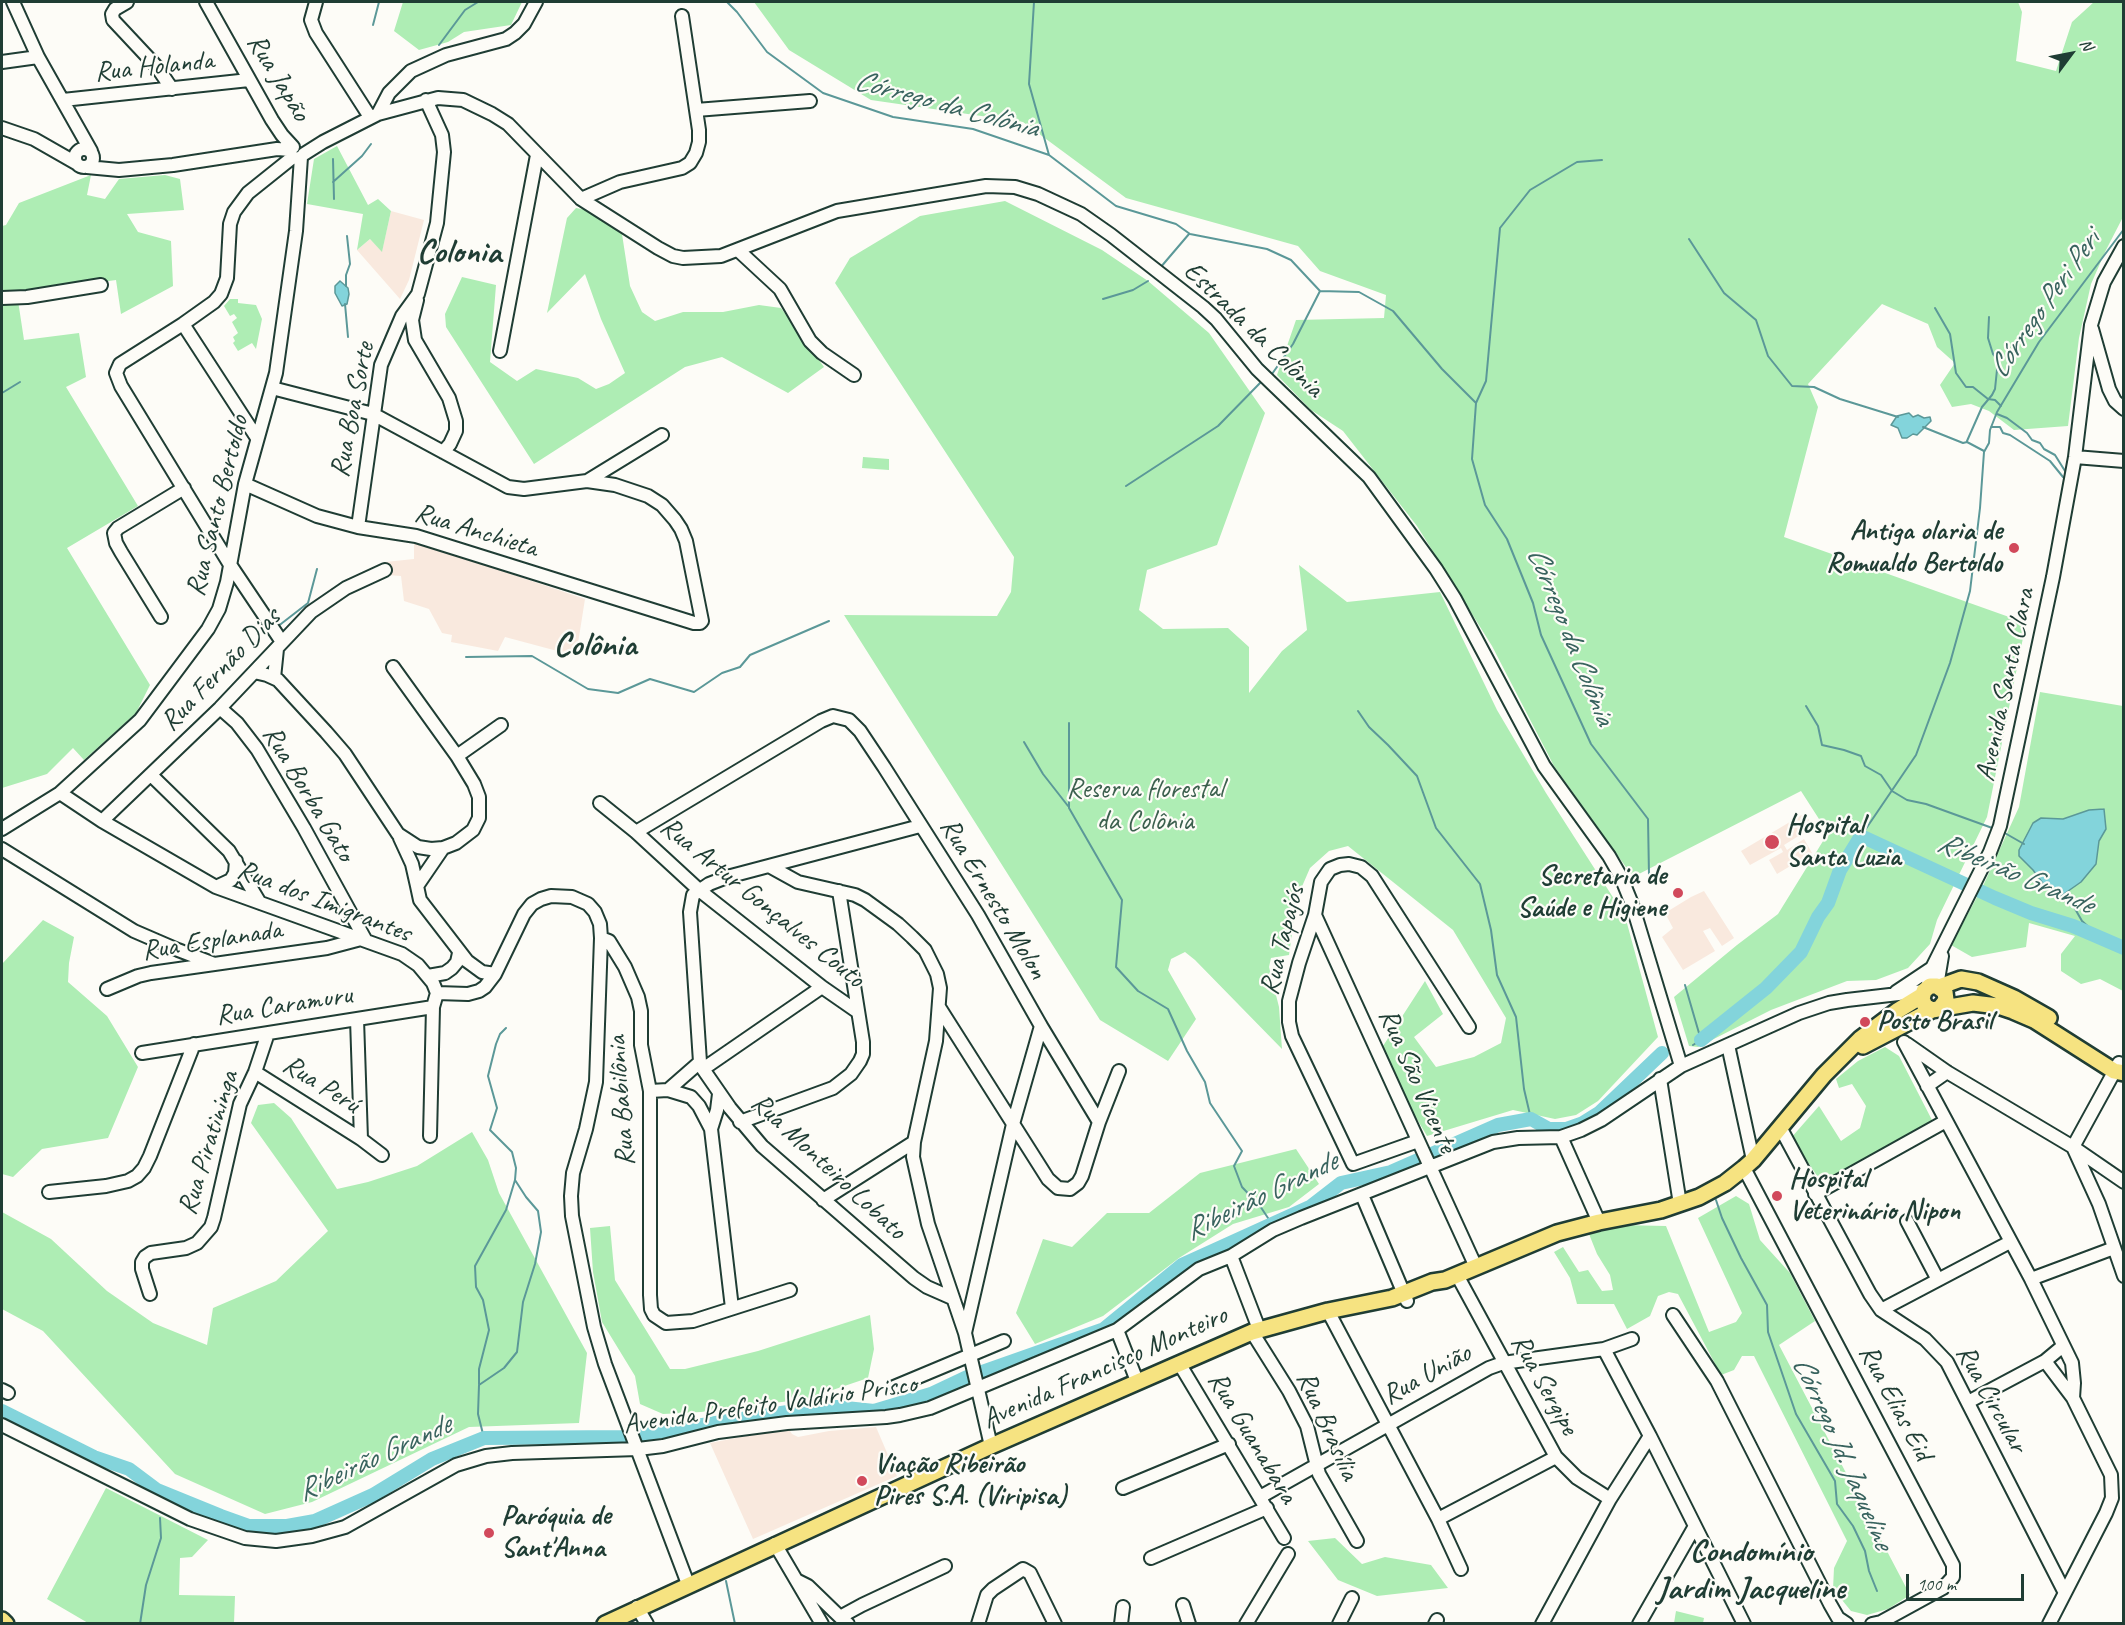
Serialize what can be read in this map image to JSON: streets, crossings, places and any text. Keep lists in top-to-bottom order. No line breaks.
{"streets":{"main road":["Avenida Francisco Monteiro"],"street":["Rua Holanda","Rua Japão","Estrada da Colônia","Rua Boa Sorte","Rua Santo Bertoldo","Rua Anchieta","Rua Fernão Dias","Avenida Santa Clara","Rua Borba Gato","Rua Ernesto Molon","Rua dos Imigrantes","Rua Artur Gonçalves Couto","Rua Tapajós","Rua Esplanada","Rua Caramuru","Rua São Vicente","Rua Perú","Rua Babilônia","Rua Piratininga","Rua Monteiro Lobato","Rua União","Rua Sergipe","Rua Circular","Rua Elias Eid","Avenida Prefeito Valdírio Prisco","Rua Brasília","Rua Guanabara"]},"crossings":[["Rua Holanda","Rua Japão"],["Rua Japão","Estrada da Colônia"],["Rua Japão","Rua Santo Bertoldo"],["Estrada da Colônia","Rua Boa Sorte"],["Estrada da Colônia","Rua Santo Bertoldo"],["Estrada da Colônia","Avenida Prefeito Valdírio Prisco"],["Rua Boa Sorte","Rua Anchieta"],["Rua Santo Bertoldo","Rua Anchieta"],["Rua Santo Bertoldo","Rua dos Imigrantes"],["Rua Fernão Dias","Rua Borba Gato"],["Rua Fernão Dias","Rua dos Imigrantes"],["Avenida Santa Clara","Avenida Francisco Monteiro"],["Avenida Santa Clara","Avenida Prefeito Valdírio Prisco"],["Rua Borba Gato","Rua dos Imigrantes"],["Rua Borba Gato","Rua Esplanada"],["Rua Ernesto Molon","Rua Artur Gonçalves Couto"],["Rua dos Imigrantes","Rua Esplanada"],["Rua Artur Gonçalves Couto","Rua Monteiro Lobato"],["Rua Tapajós","Rua São Vicente"],["Rua Caramuru","Rua Perú"],["Rua Caramuru","Rua Piratininga"],["Rua São Vicente","Avenida Francisco Monteiro"],["Rua São Vicente","Avenida Prefeito Valdírio Prisco"],["Rua Perú","Rua Piratininga"],["Avenida Francisco Monteiro","Rua Sergipe"],["Avenida Francisco Monteiro","Rua Circular"],["Avenida Francisco Monteiro","Rua Elias Eid"],["Avenida Francisco Monteiro","Avenida Prefeito Valdírio Prisco"],["Avenida Francisco Monteiro","Rua Brasília"],["Avenida Francisco Monteiro","Rua Guanabara"],["Rua União","Rua Sergipe"],["Rua União","Rua Brasília"],["Rua União","Rua Guanabara"],["Rua Elias Eid","Avenida Prefeito Valdírio Prisco"],["Avenida Prefeito Valdírio Prisco","Rua Brasília"]],"districts":["Colonia","Colônia","Condomínio Jardim Jacqueline"],"water":["Córrego da Colônia","Córrego Peri Peri","Ribeirão Grande","Córrego Jd. Jaqueline"],"parks":["Reserva florestal da Colônia"],"places":["Antiga olaria de Romualdo Bertoldo","Hospital Santa Luzia","Secretaria de Saúde e Higiene","Posto Brasil","Hospital Veterinário Nipon","Viação Ribeirão Pires S.A. (Viripisa)","Paróquia de Sant'Anna"],"scale_bar":"100 m","north":"top right"}
